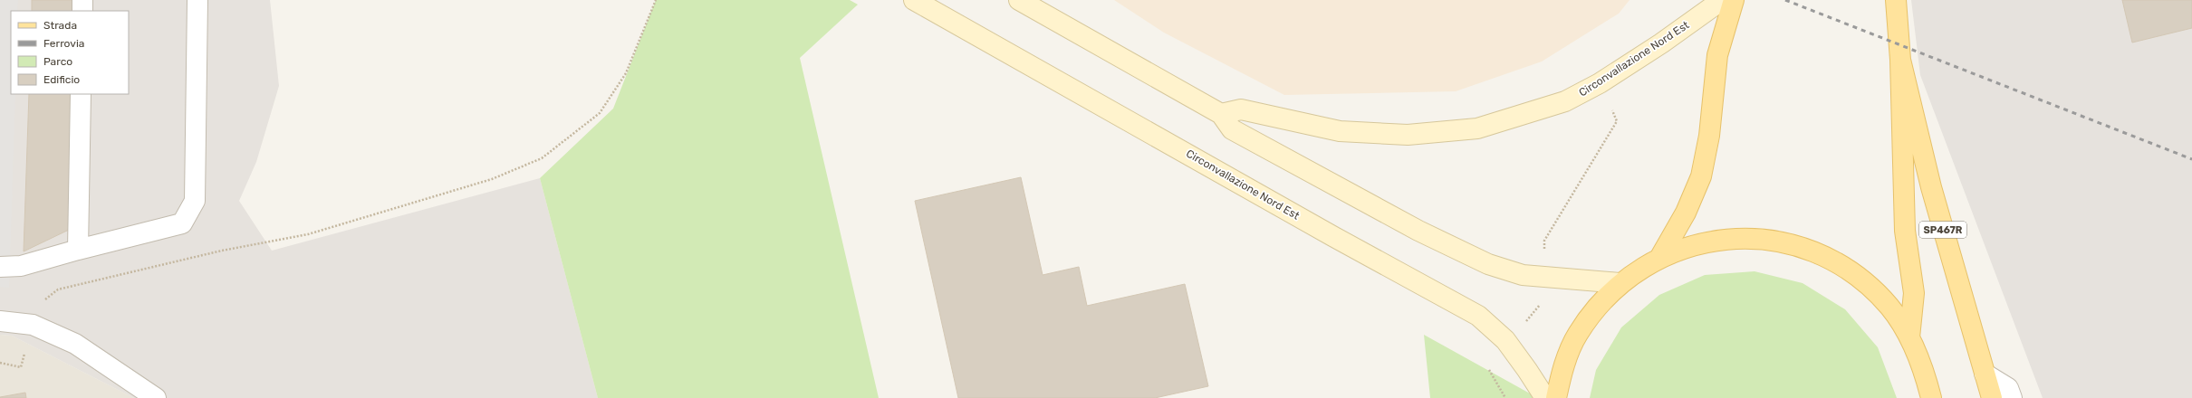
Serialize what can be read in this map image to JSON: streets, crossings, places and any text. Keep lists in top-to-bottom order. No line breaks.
{"streets":{"main road":["Circonvallazione Nord Est","SP467R"]},"legend":["Strada","Ferrovia","Parco","Edificio"]}
